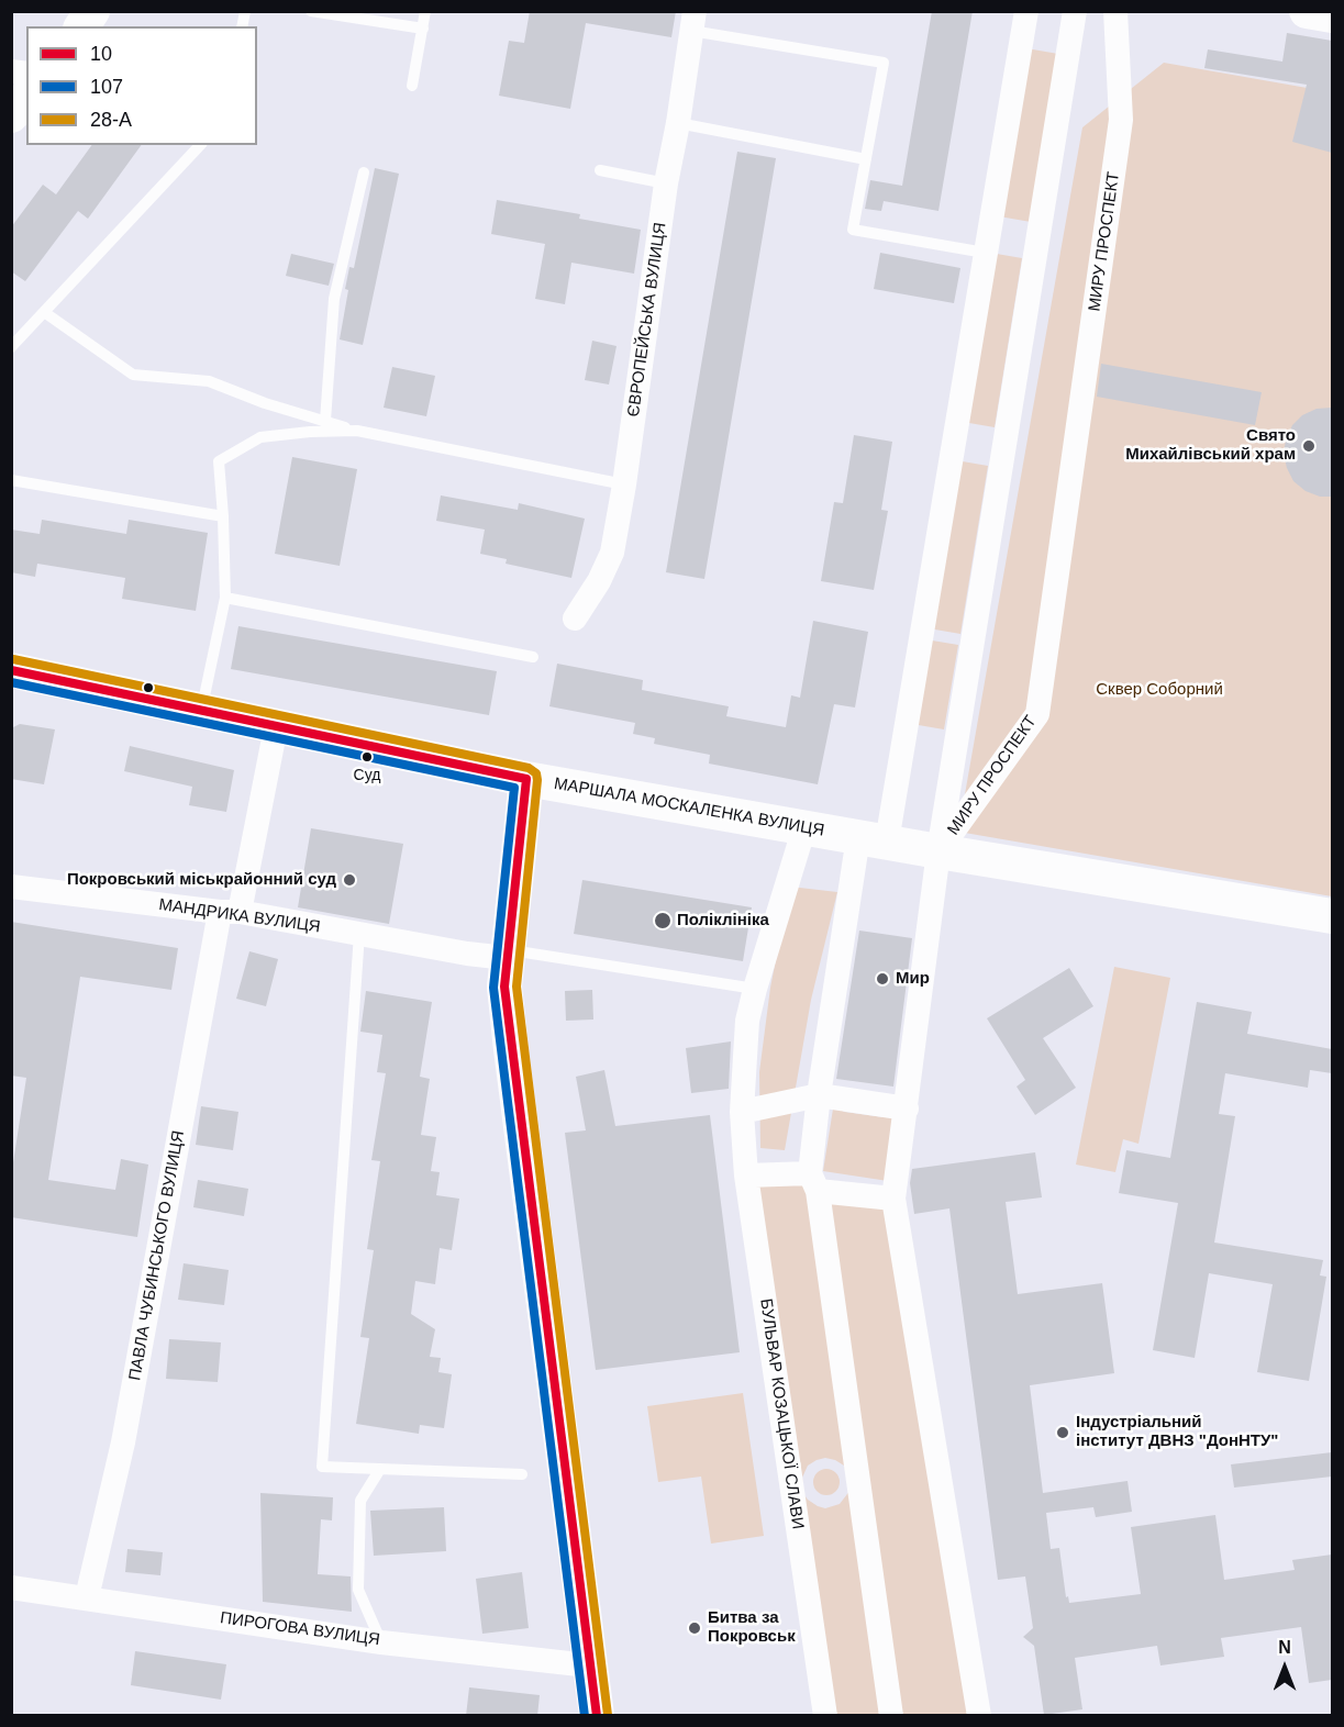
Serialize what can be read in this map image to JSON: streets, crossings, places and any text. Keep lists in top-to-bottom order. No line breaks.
{"streets":{"street":["МИРУ ПРОСПЕКТ","ЄВРОПЕЙСЬКА ВУЛИЦЯ","МАРШАЛА МОСКАЛЕНКА ВУЛИЦЯ","МАНДРИКА ВУЛИЦЯ","ПАВЛА ЧУБИНСЬКОГО ВУЛИЦЯ","БУЛЬВАР КОЗАЦЬКОЇ СЛАВИ","ПИРОГОВА ВУЛИЦЯ"]},"crossings":[["МИРУ ПРОСПЕКТ","МАРШАЛА МОСКАЛЕНКА ВУЛИЦЯ"],["МАРШАЛА МОСКАЛЕНКА ВУЛИЦЯ","ПАВЛА ЧУБИНСЬКОГО ВУЛИЦЯ"],["МАРШАЛА МОСКАЛЕНКА ВУЛИЦЯ","БУЛЬВАР КОЗАЦЬКОЇ СЛАВИ"],["МАНДРИКА ВУЛИЦЯ","ПАВЛА ЧУБИНСЬКОГО ВУЛИЦЯ"],["ПАВЛА ЧУБИНСЬКОГО ВУЛИЦЯ","ПИРОГОВА ВУЛИЦЯ"]],"parks":["Сквер Соборний"],"places":["Свято Михайлівський храм","Суд","Покровський міськрайонний суд","Поліклініка","Мир","Індустріальний інститут ДВНЗ \"ДонНТУ\"","Битва за Покровськ"],"lines":["transit line 28-А","transit line 10","transit line 107"],"legend":["10","107","28-А"],"north":"top"}
